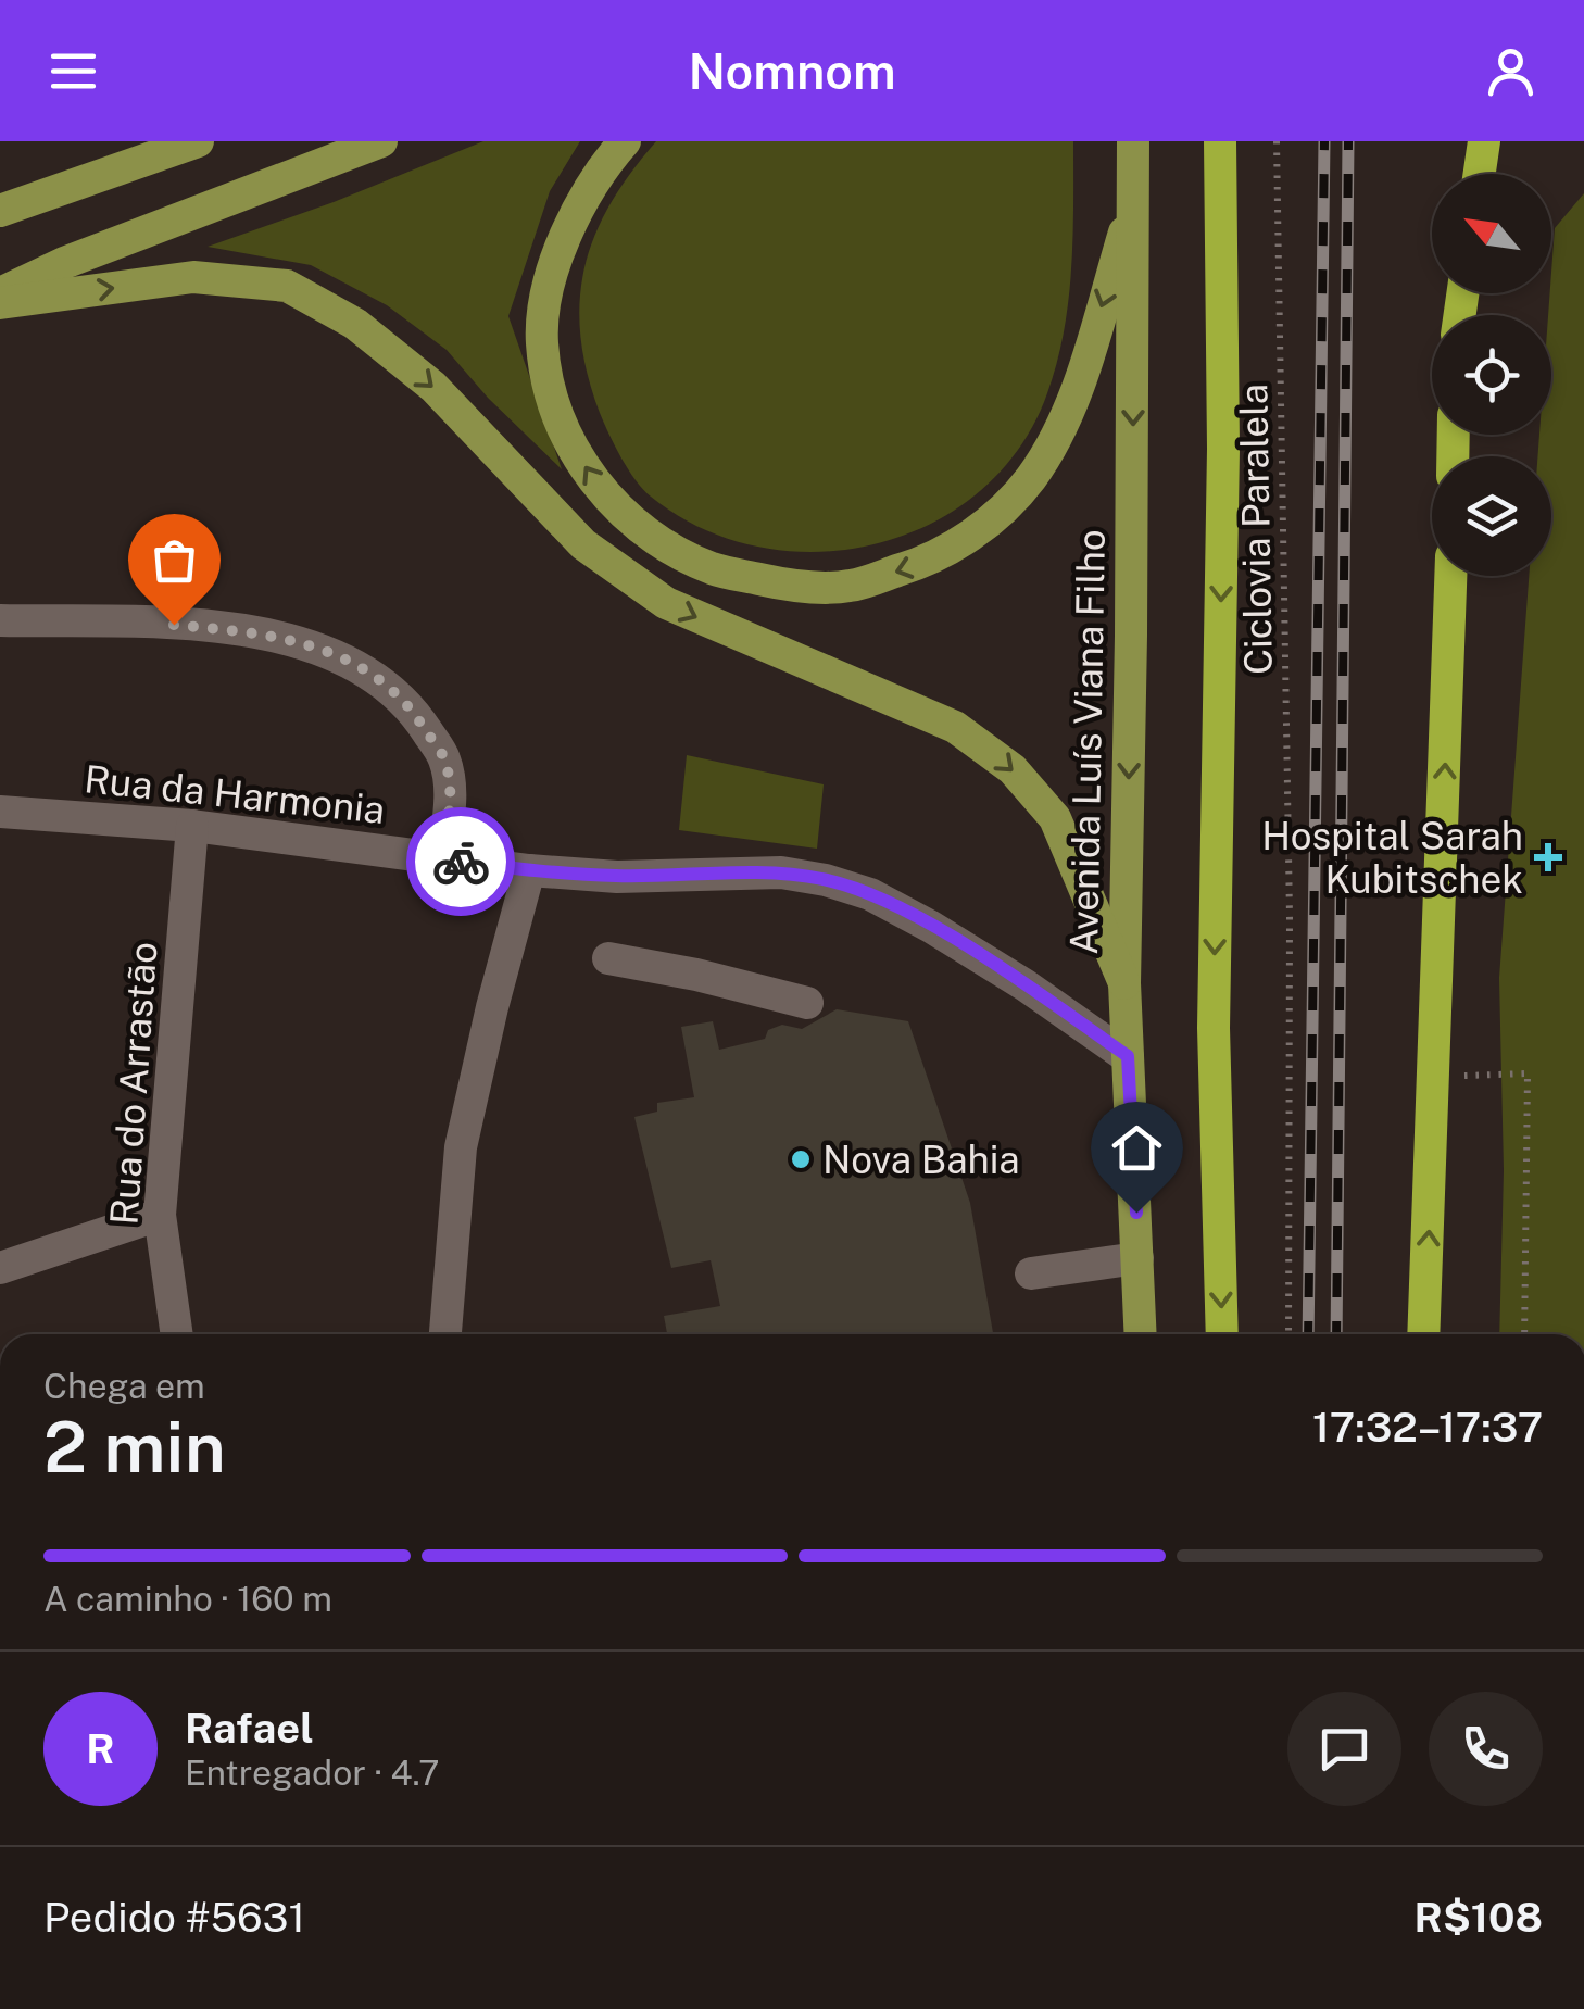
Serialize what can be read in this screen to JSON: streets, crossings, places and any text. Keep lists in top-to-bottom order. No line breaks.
{"streets":{"main road":["Avenida Luís Viana Filho"],"street":["Rua da Harmonia","Rua do Arrastão"],"path":["Ciclovia Paralela"]},"crossings":[["Avenida Luís Viana Filho","Rua da Harmonia"],["Rua da Harmonia","Rua do Arrastão"]],"one_way":["Avenida Luís Viana Filho"],"places":{"health":["Hospital Sarah Kubitschek"],"other":["Nova Bahia"]},"north":"top left","page":{"header":"Nomnom","heading":["2 min","Chega em","17:32–17:37"],"panel":["Rafael","Entregador · 4.7","Pedido #5631","R$108"],"bar":"A caminho · 160 m","round":"R"}}
